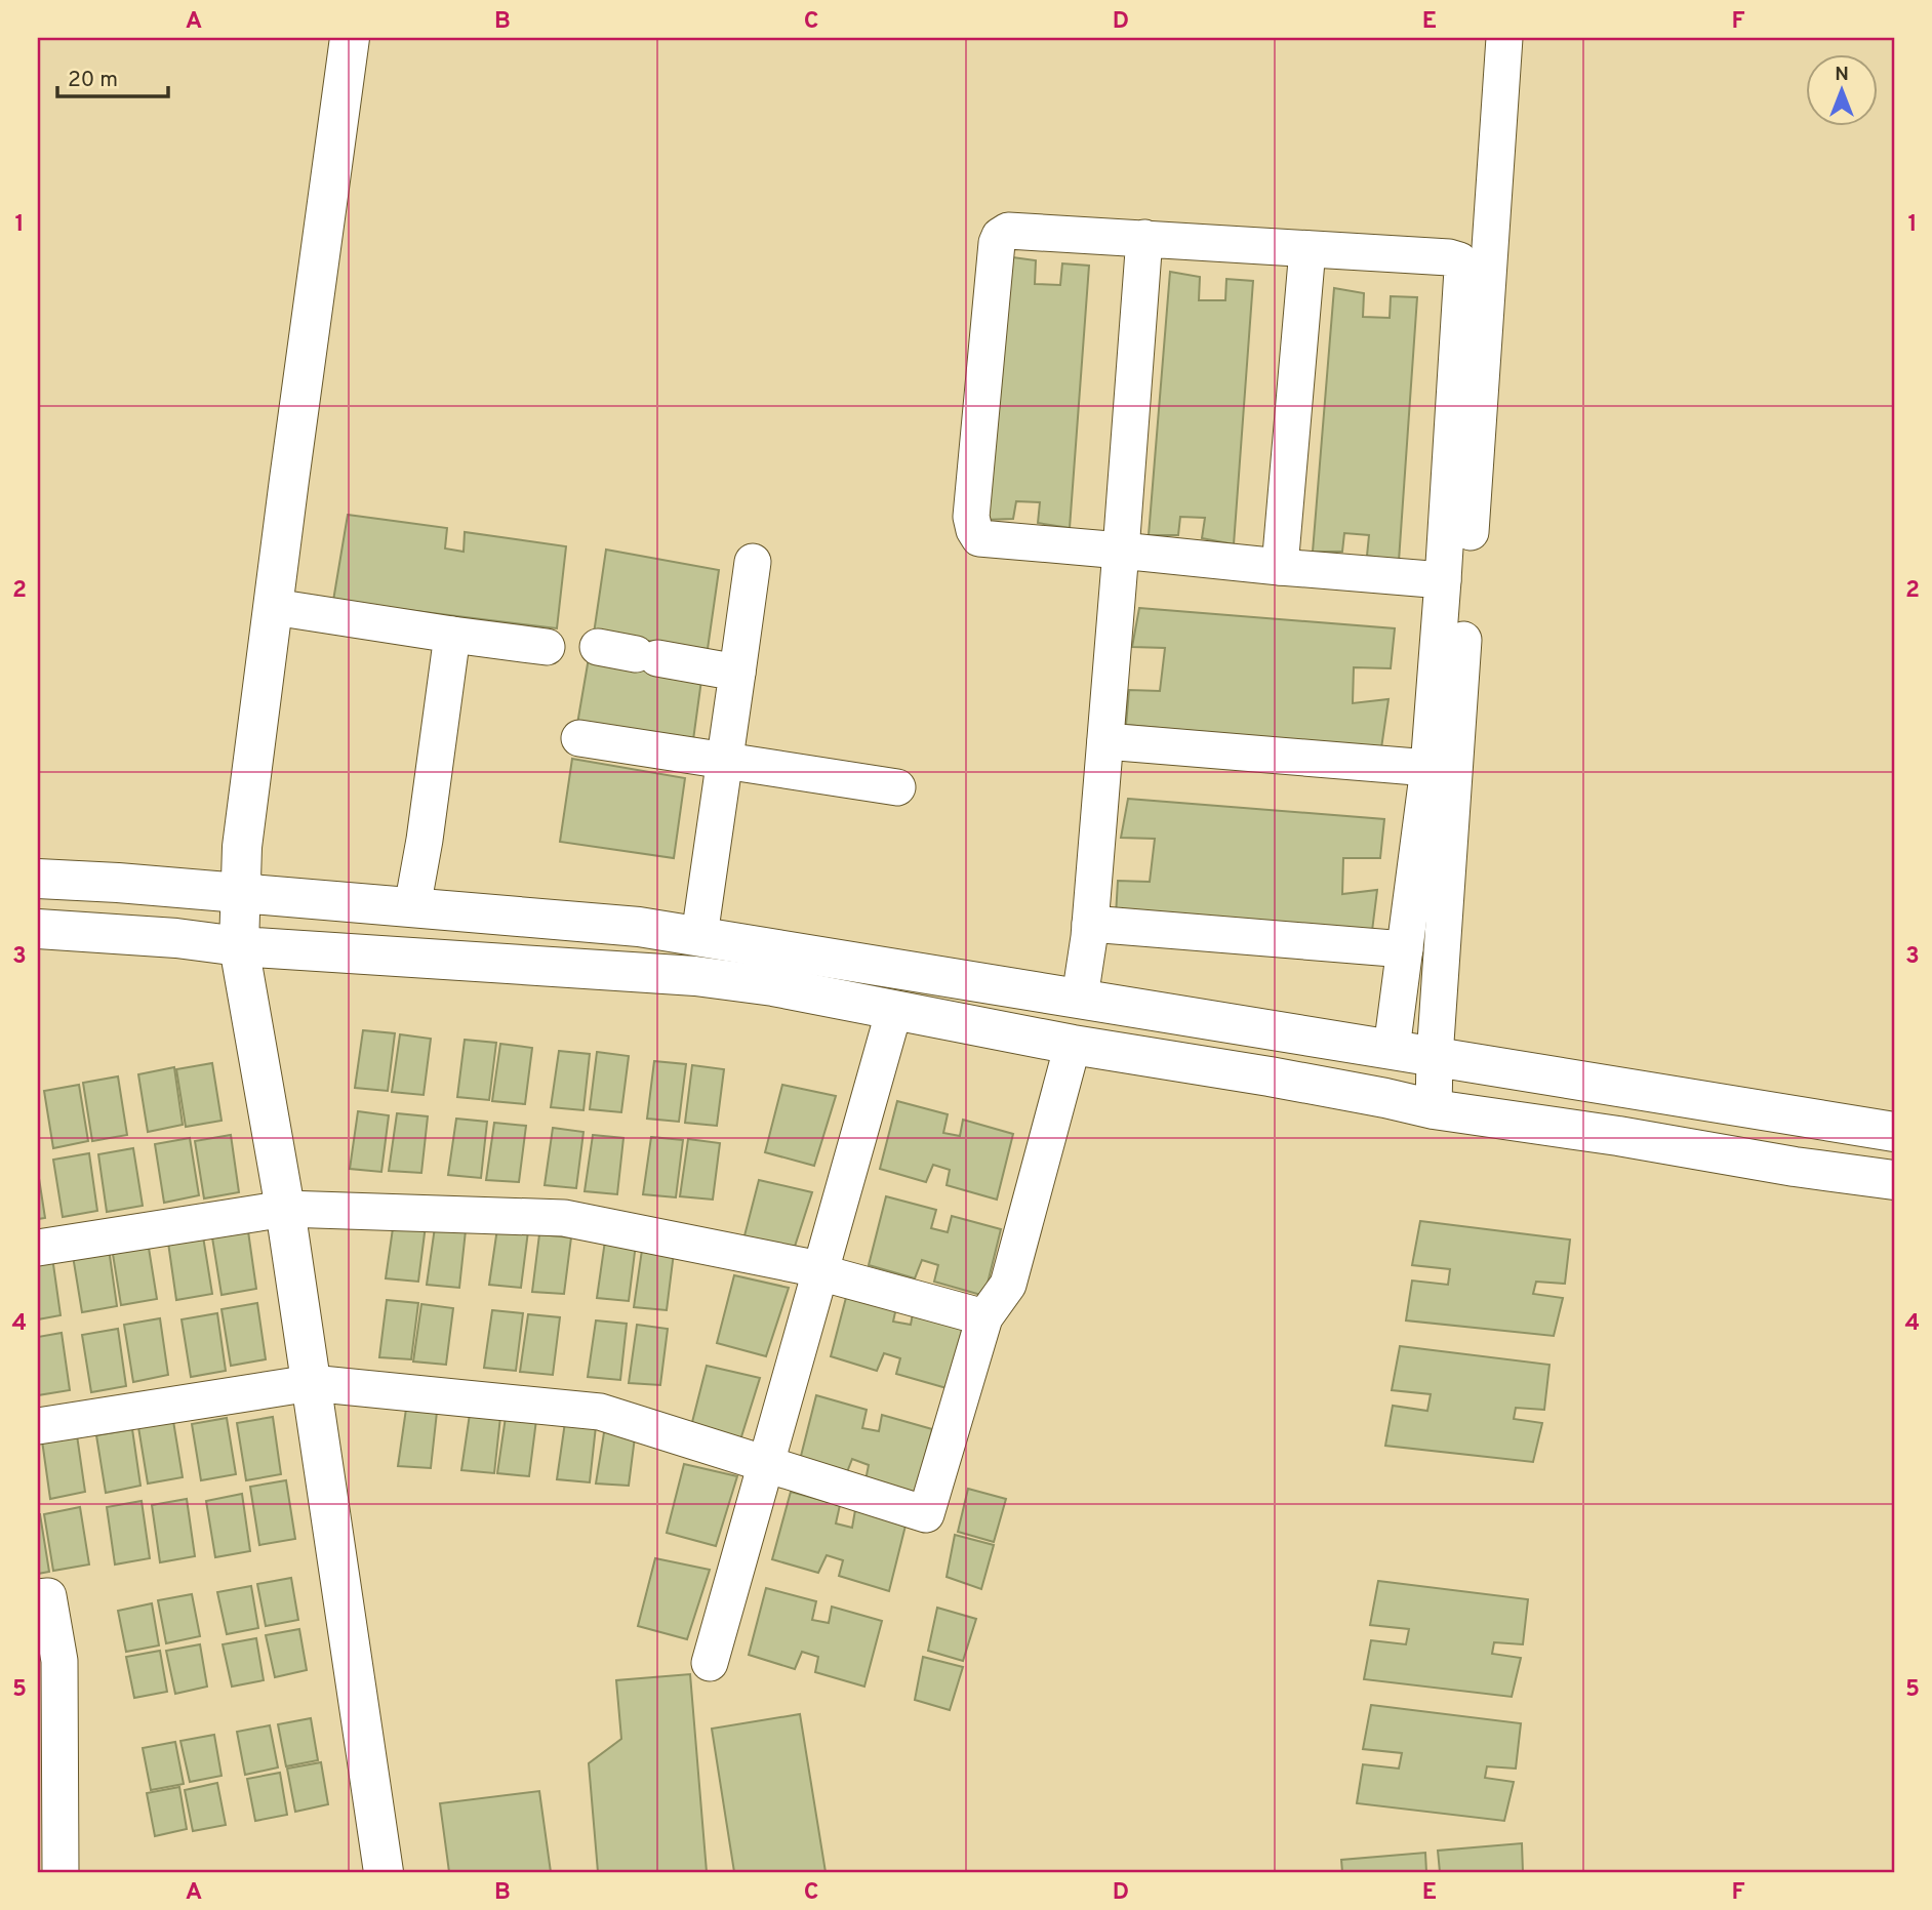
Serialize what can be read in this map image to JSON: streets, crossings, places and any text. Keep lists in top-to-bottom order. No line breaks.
{"scale_bar":"20 m","north":"top","grid":{"columns":["A","B","C","D","E","F"],"rows":["1","2","3","4","5"]}}
